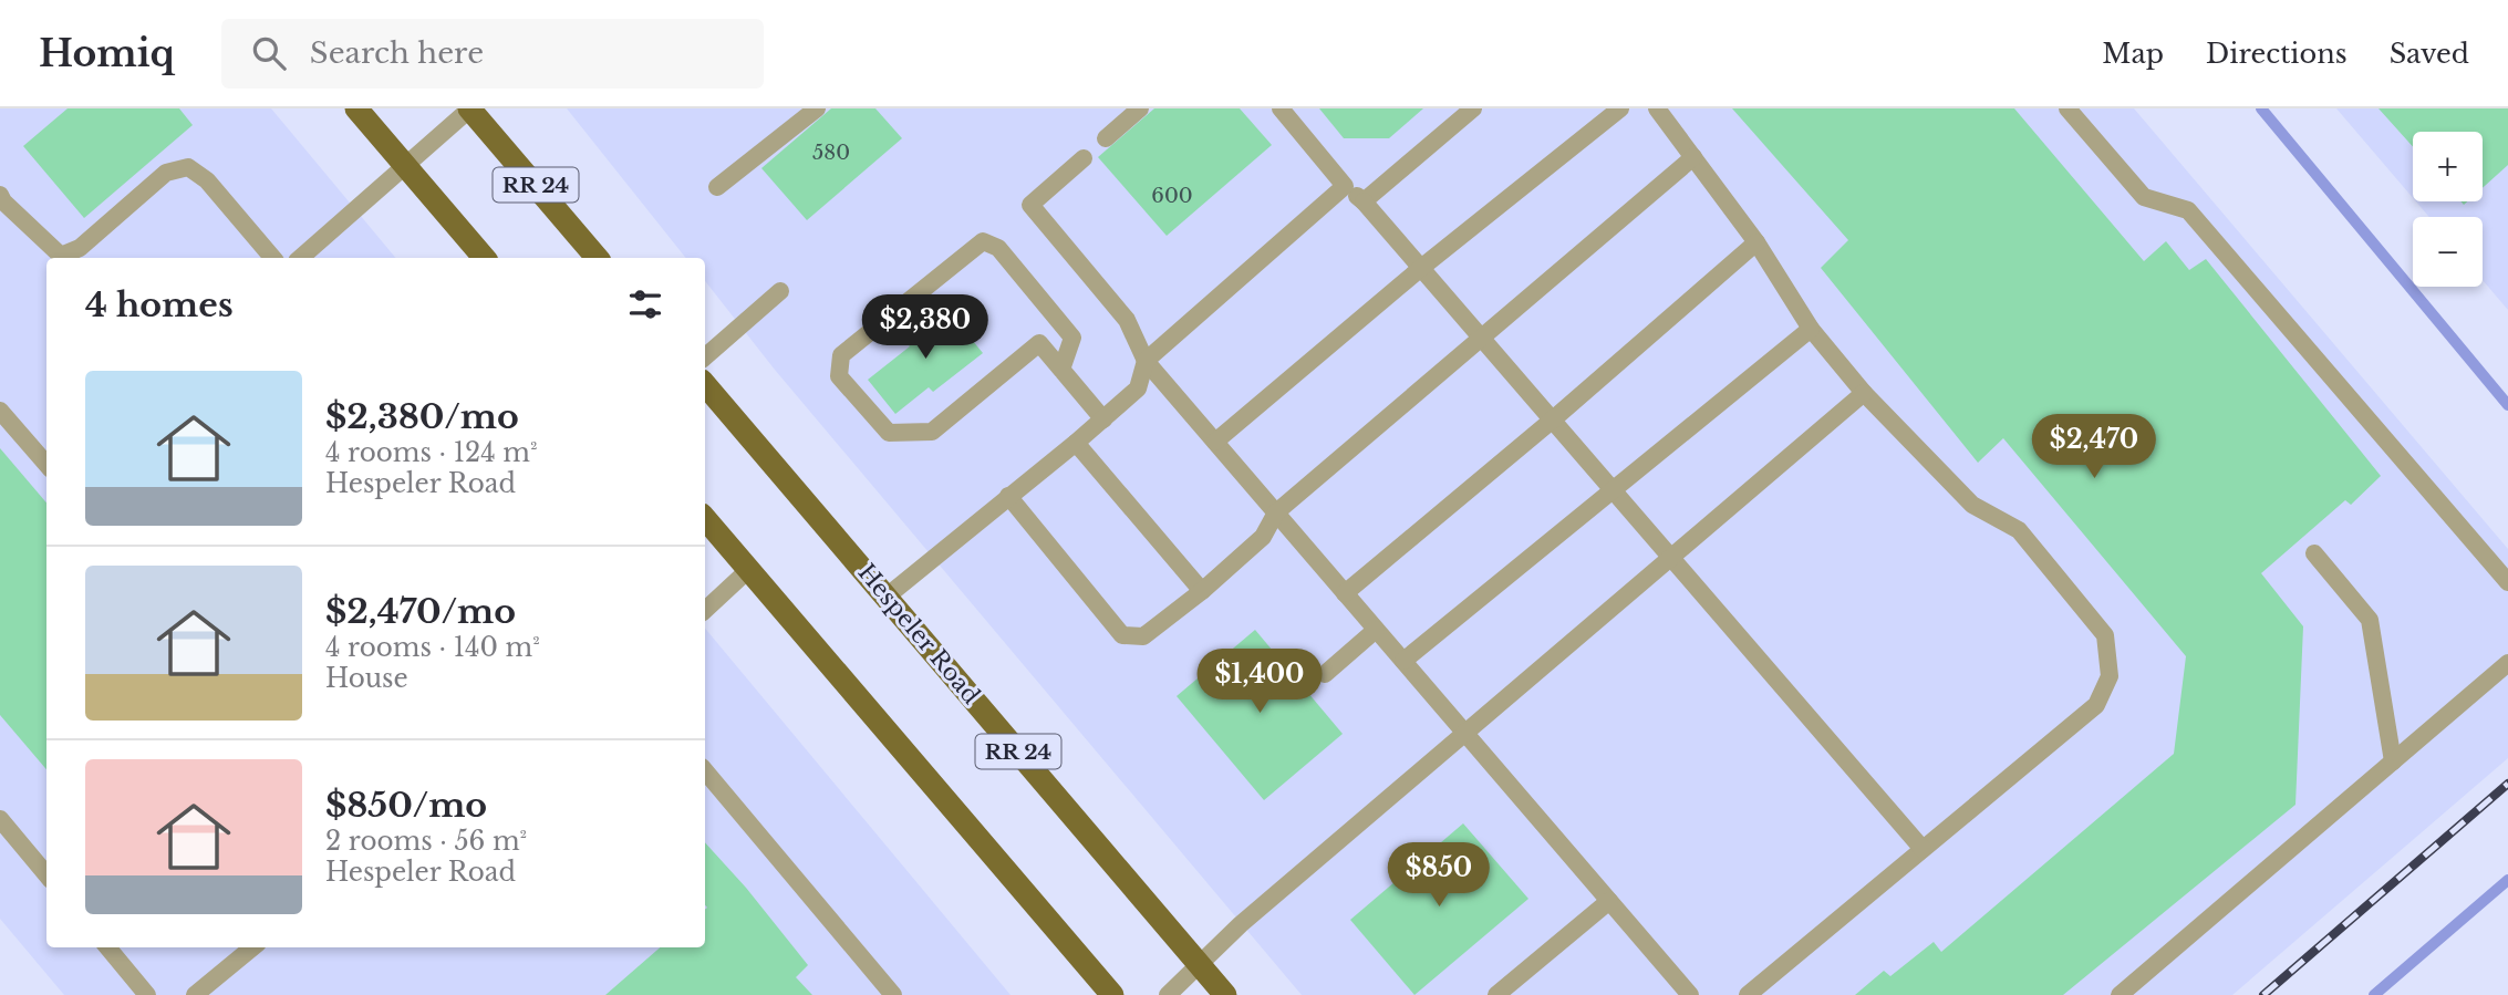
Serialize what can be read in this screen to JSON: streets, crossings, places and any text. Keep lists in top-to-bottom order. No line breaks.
{"streets":{"main road":["RR 24","Hespeler Road"]},"house_numbers":["580","600"],"page":{"header":"Homiq","search":"Search here","nav":["Map","Directions","Saved"],"map_buttons":["+","−"],"heading":"4 homes","price":["$2,380","$2,470","$1,400","$850"],"list":[{"name":"$2,380/mo","note":"4 rooms · 124 m² · Hespeler Road"},{"name":"$2,470/mo","note":"4 rooms · 140 m² · House"},{"name":"$850/mo","note":"2 rooms · 56 m² · Hespeler Road"}]}}
